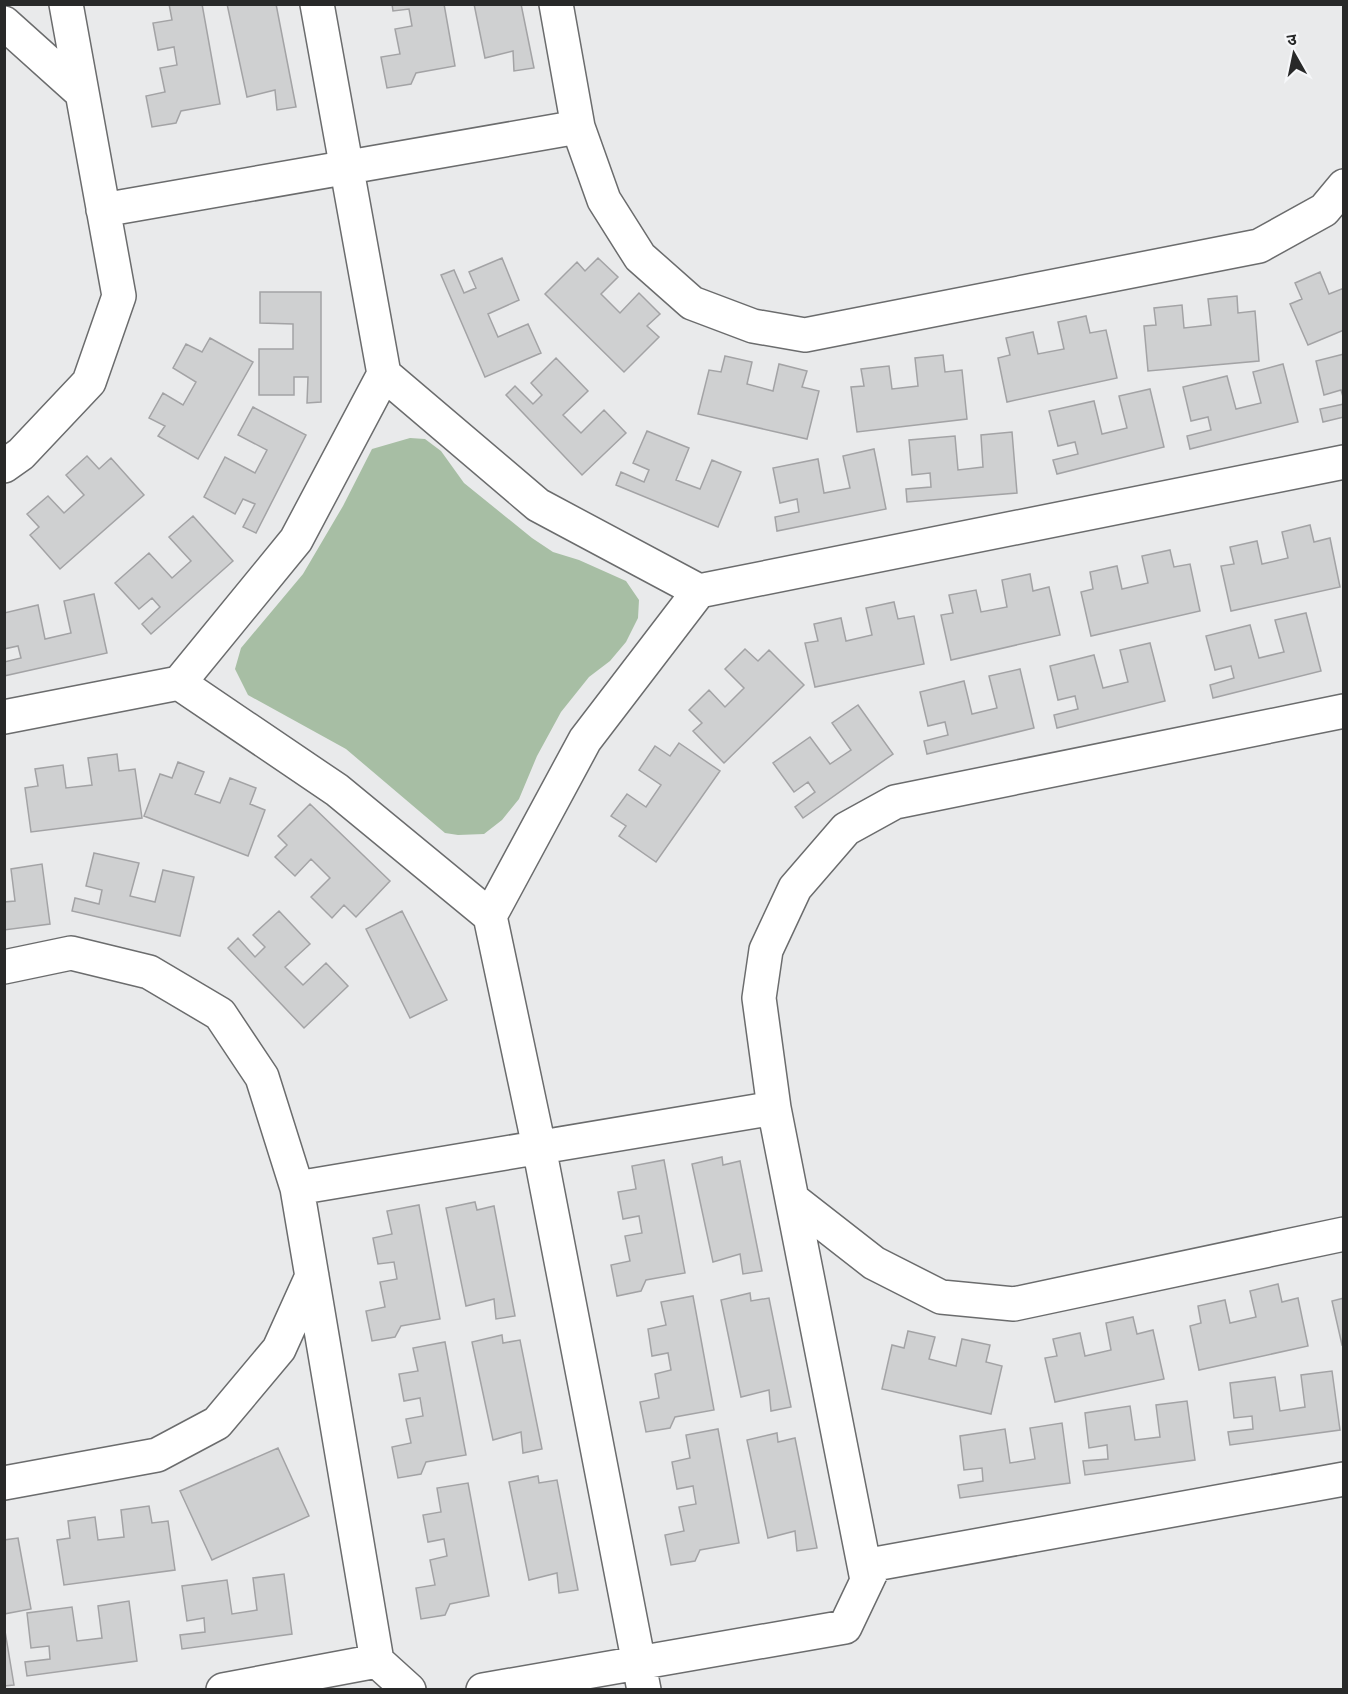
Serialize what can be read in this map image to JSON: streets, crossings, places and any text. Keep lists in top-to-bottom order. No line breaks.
{"north":"top"}
